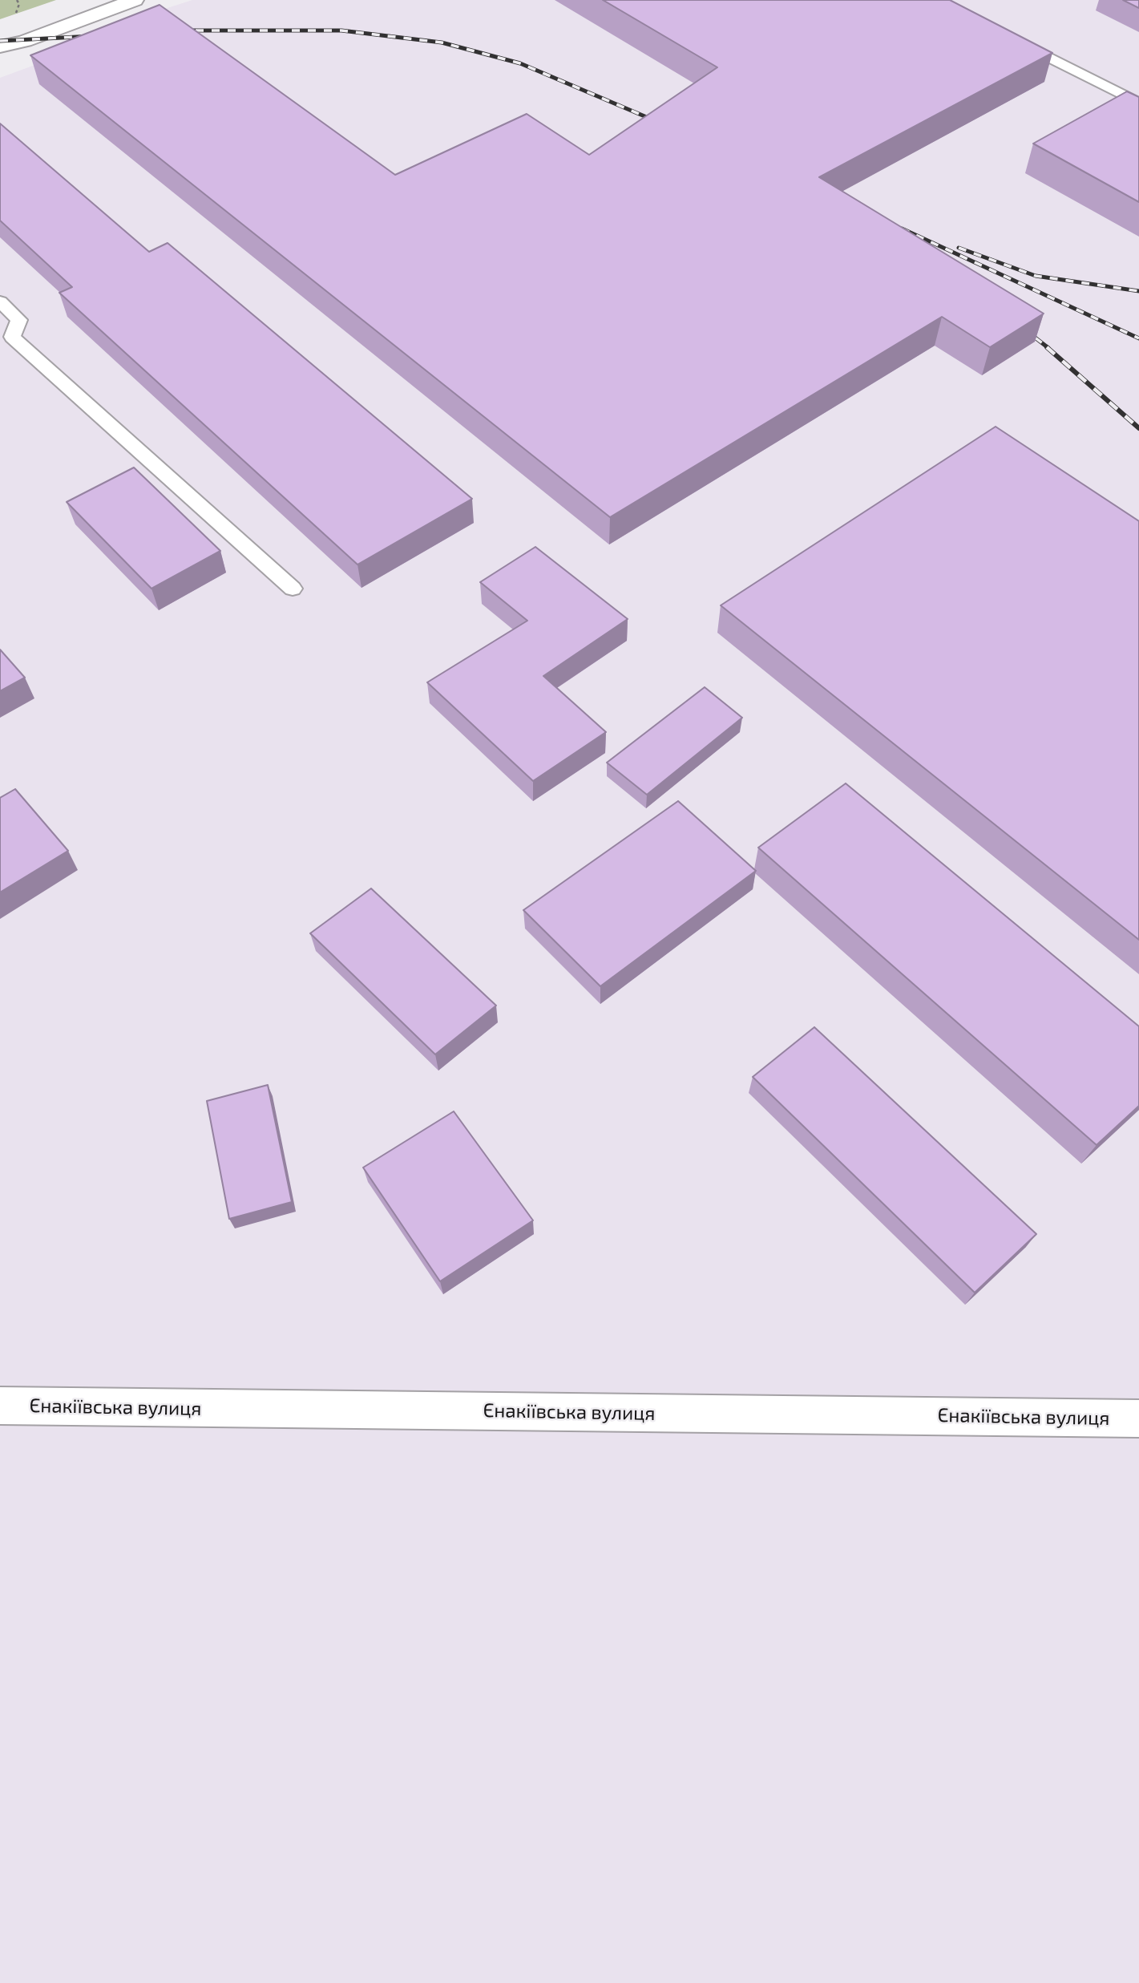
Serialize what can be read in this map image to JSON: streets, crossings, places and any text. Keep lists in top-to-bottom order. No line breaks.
{"streets":{"street":["Єнакіївська вулиця"]}}
